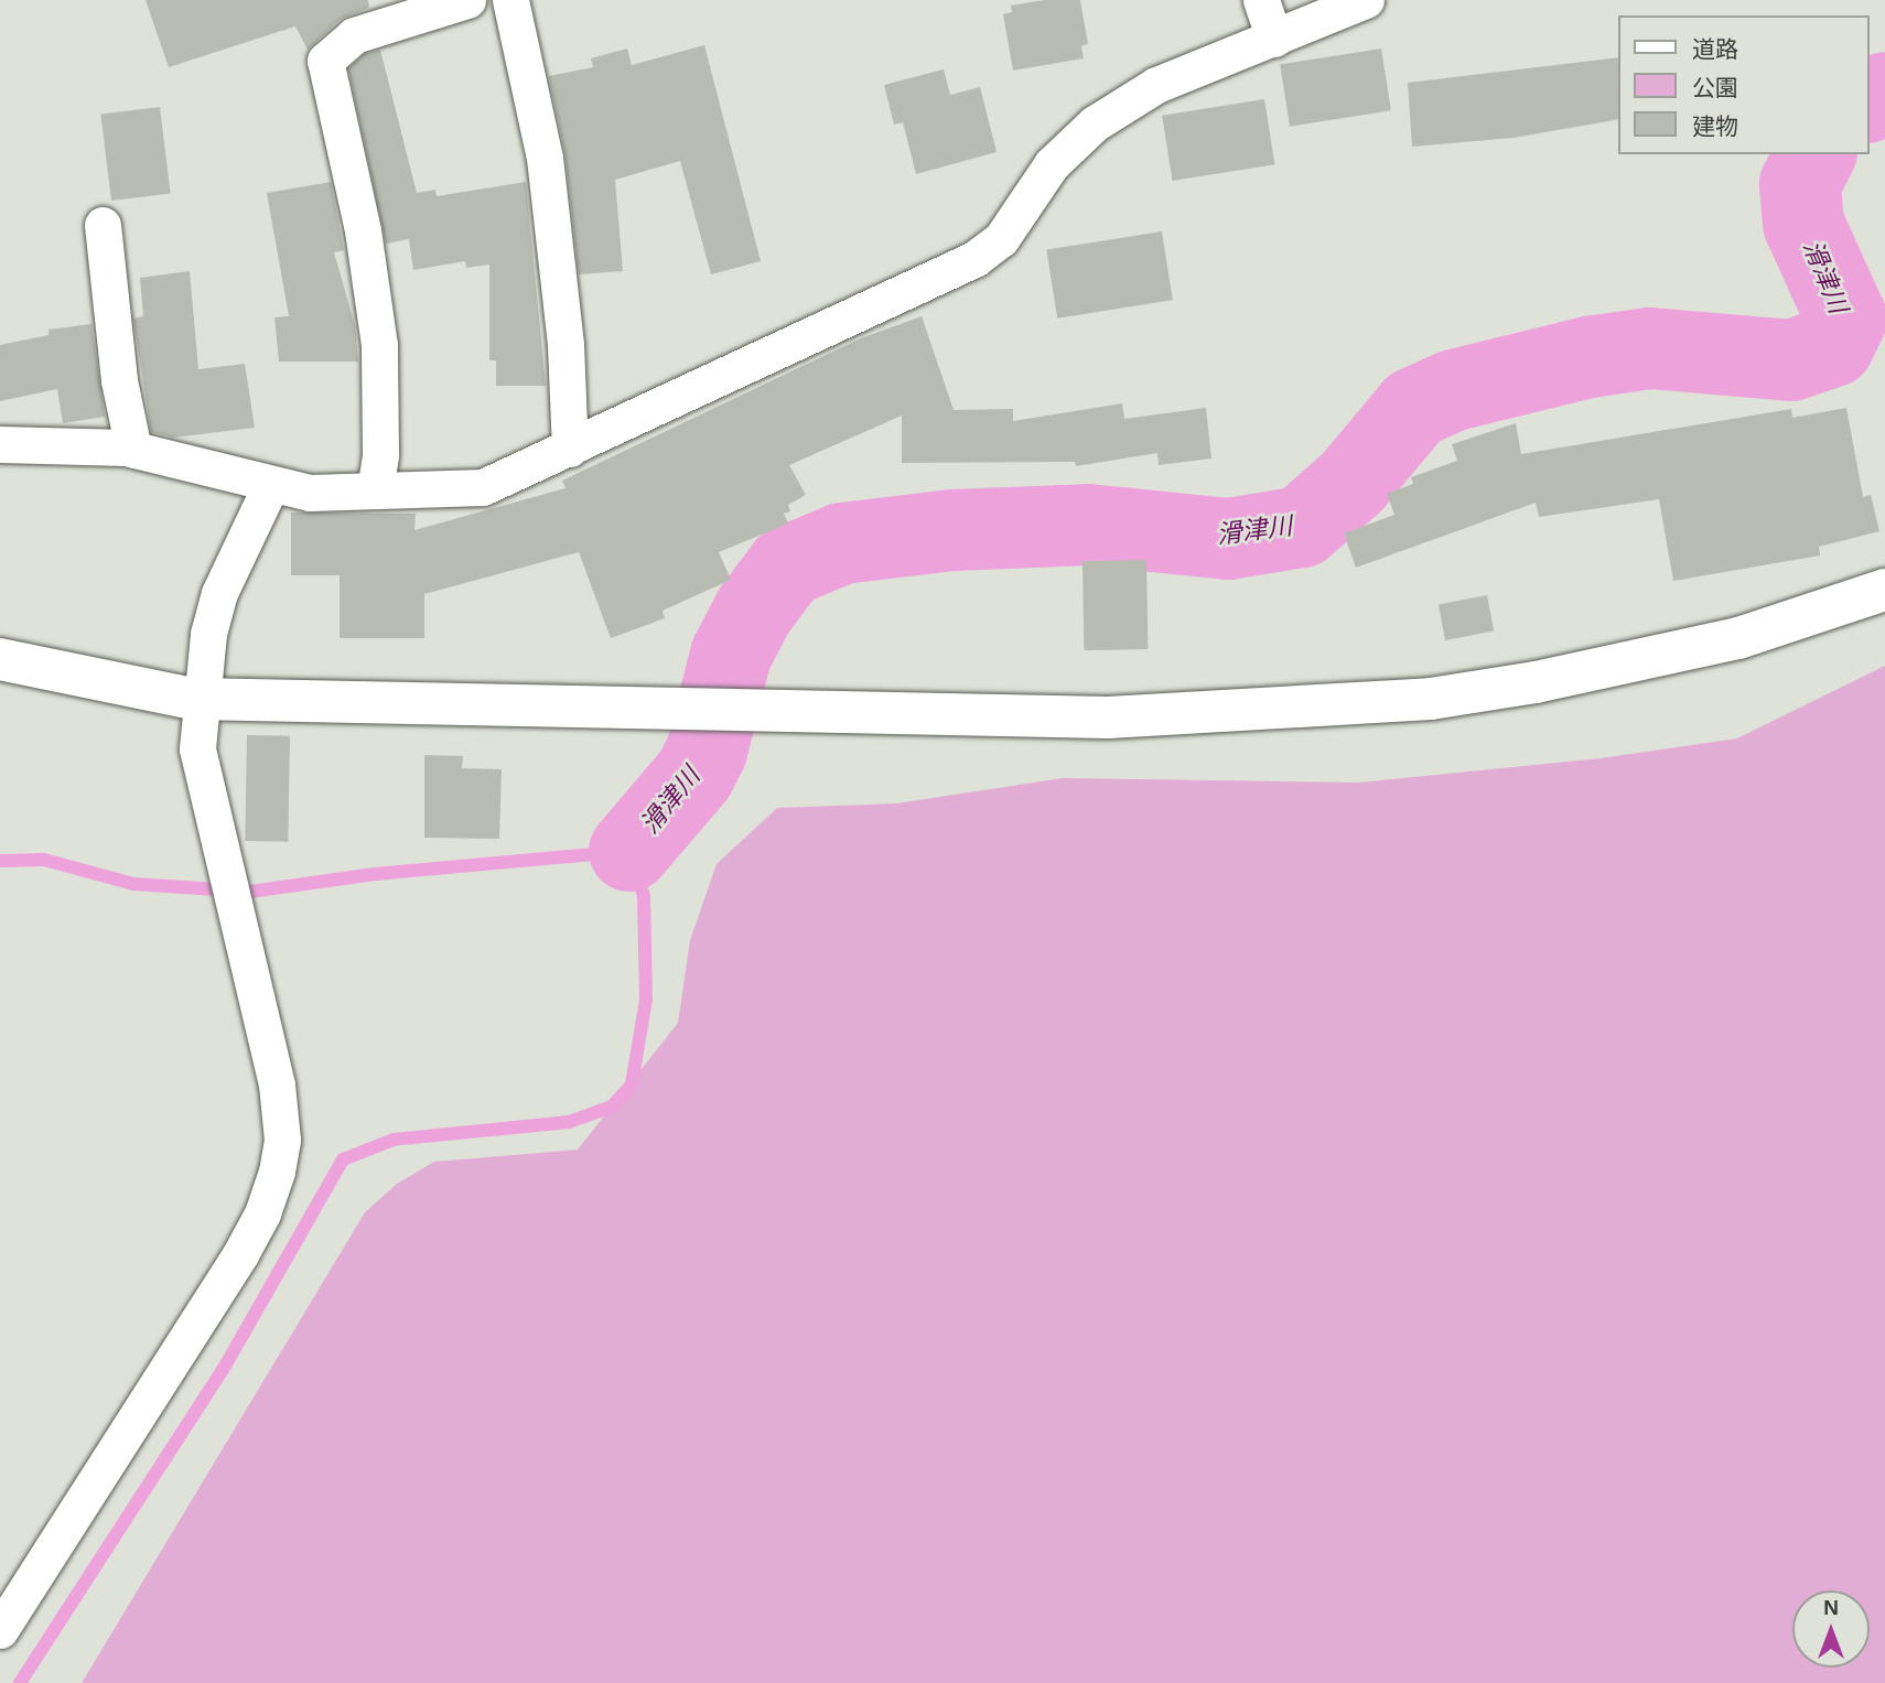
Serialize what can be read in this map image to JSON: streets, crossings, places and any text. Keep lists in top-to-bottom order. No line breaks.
{"water":["滑津川"],"legend":["道路","公園","建物"],"north":"top"}
